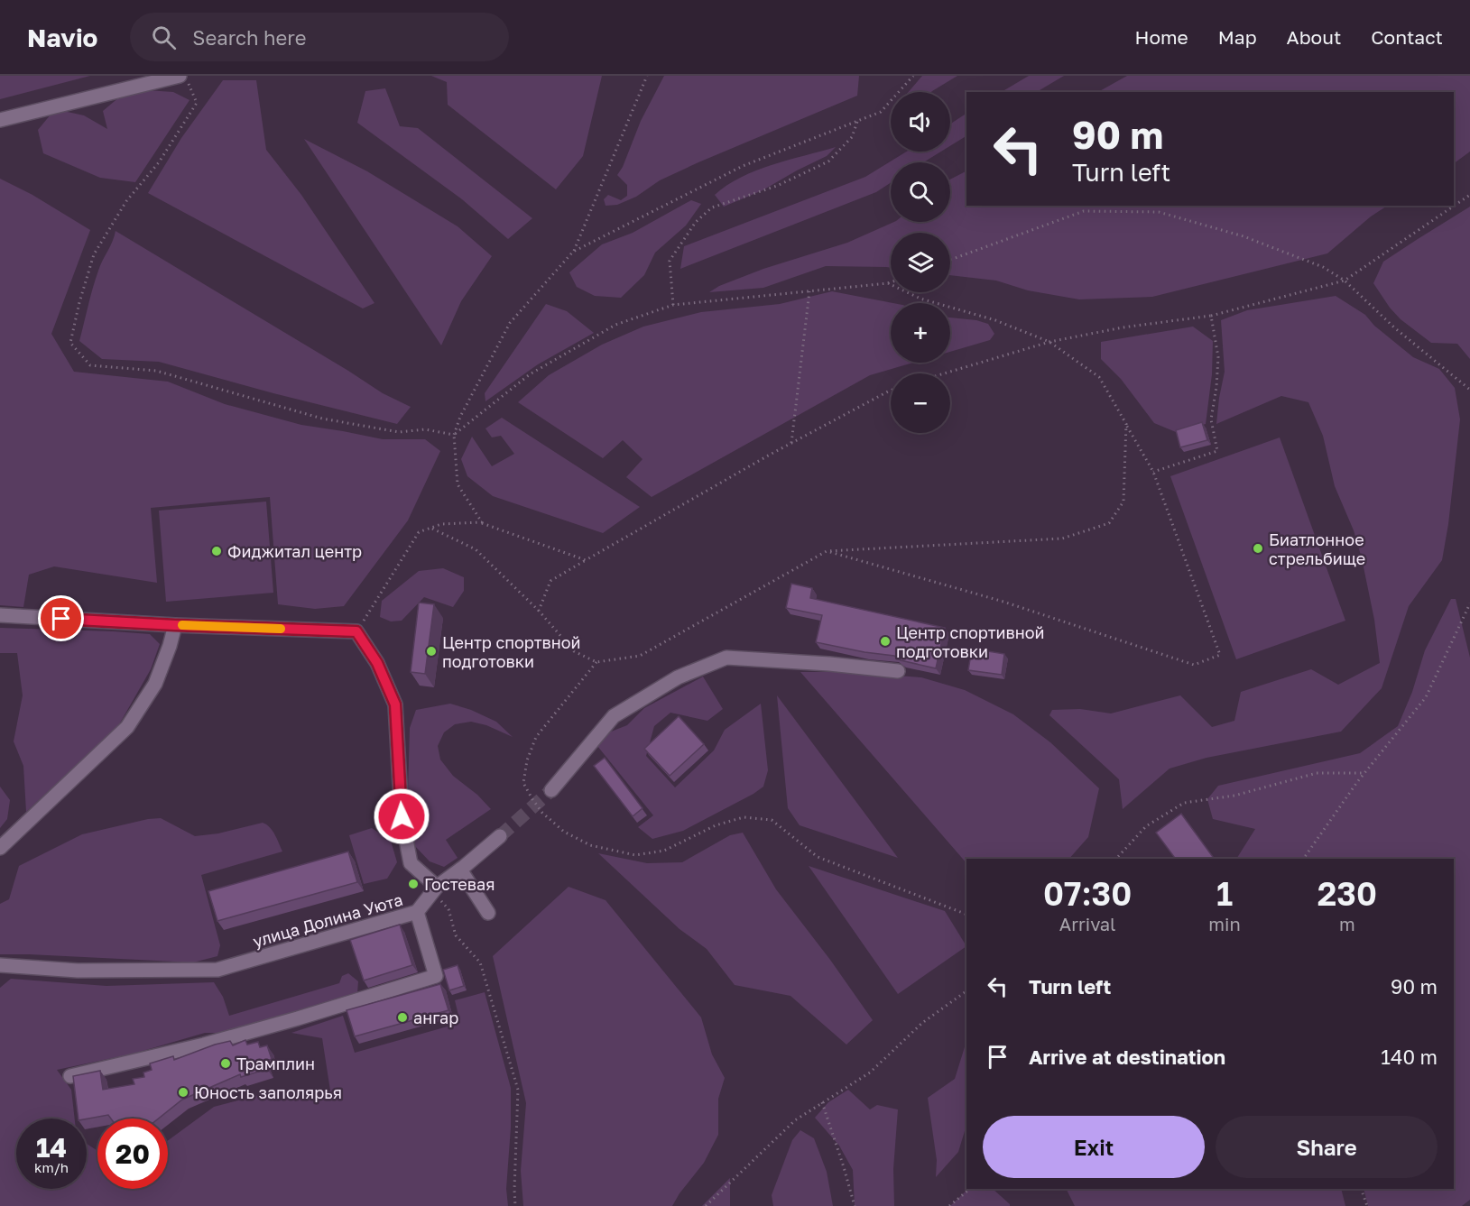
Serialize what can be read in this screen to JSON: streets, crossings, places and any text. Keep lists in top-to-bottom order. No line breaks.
{"streets":{"street":["улица Долина Уюта"]},"places":["Биатлонное стрельбище","Фиджитал центр","Центр спортивной подготовки","Центр спортвной подготовки","Гостевая","ангар","Трамплин","Юность заполярья"],"page":{"header":"Navio","search":"Search here","nav":["Home","Map","About","Contact"],"map_buttons":["+","−"],"turn":["90 m","Turn left"],"eta":["07:30","Arrival","1","min","230","m"],"list":[{"name":"Turn left","value":"90 m"},{"name":"Arrive at destination","value":"140 m"}],"buttons":["Exit","Share"],"speed":"14 km/h","limit":"20"}}
